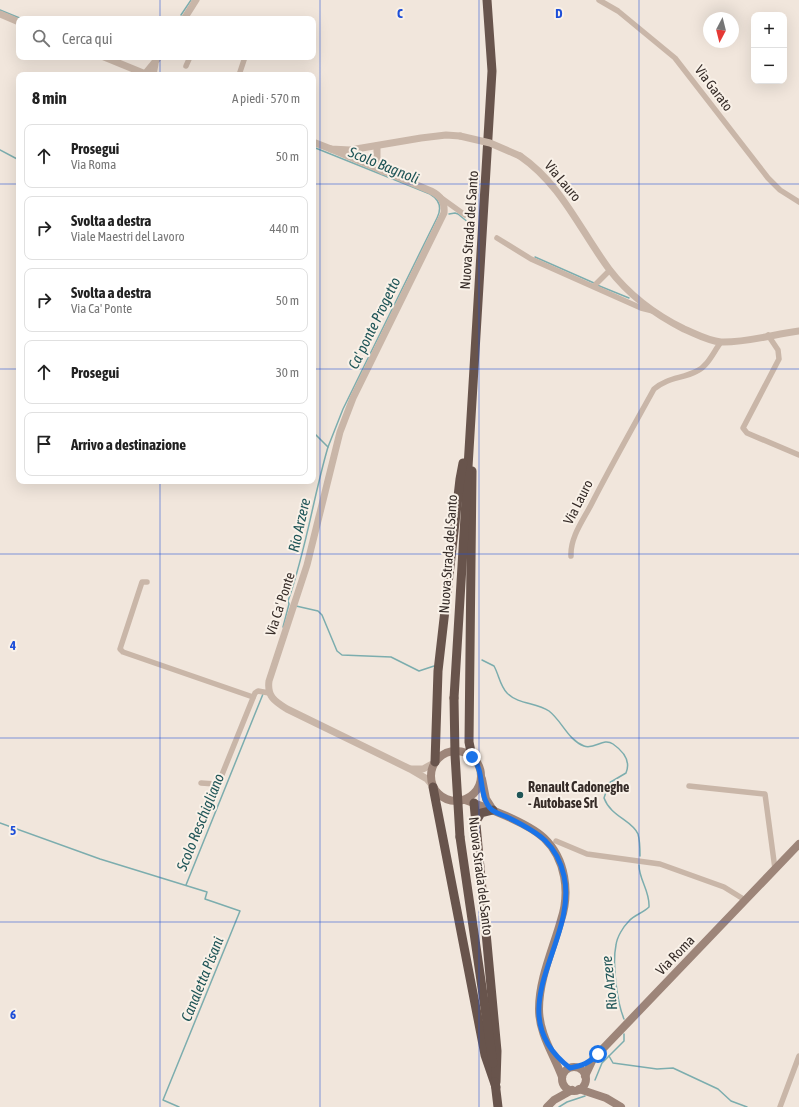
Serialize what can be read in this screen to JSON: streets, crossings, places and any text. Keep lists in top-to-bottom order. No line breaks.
{"streets":{"highway":["Nuova Strada del Santo"],"main road":["Via Roma"],"street":["Via Garato","Via Lauro","Via Ca' Ponte"]},"water":["Scolo Bagnoli","Ca' ponte Progetto","Rio Arzere","Scolo Reschigliano","Canaletta Pisani"],"places":["Renault Cadoneghe - Autobase Srl"],"north":"bottom","page":{"map_buttons":["+","−"],"search":"Cerca qui","heading":["8 min","A piedi · 570 m"],"list":[["Prosegui","Via Roma","50 m"],["Svolta a destra","Viale Maestri del Lavoro","440 m"],["Svolta a destra","Via Ca' Ponte","50 m"],["Prosegui","30 m"],"Arrivo a destinazione"]},"grid":{"columns":["C","D"],"rows":["4","5","6"]}}
